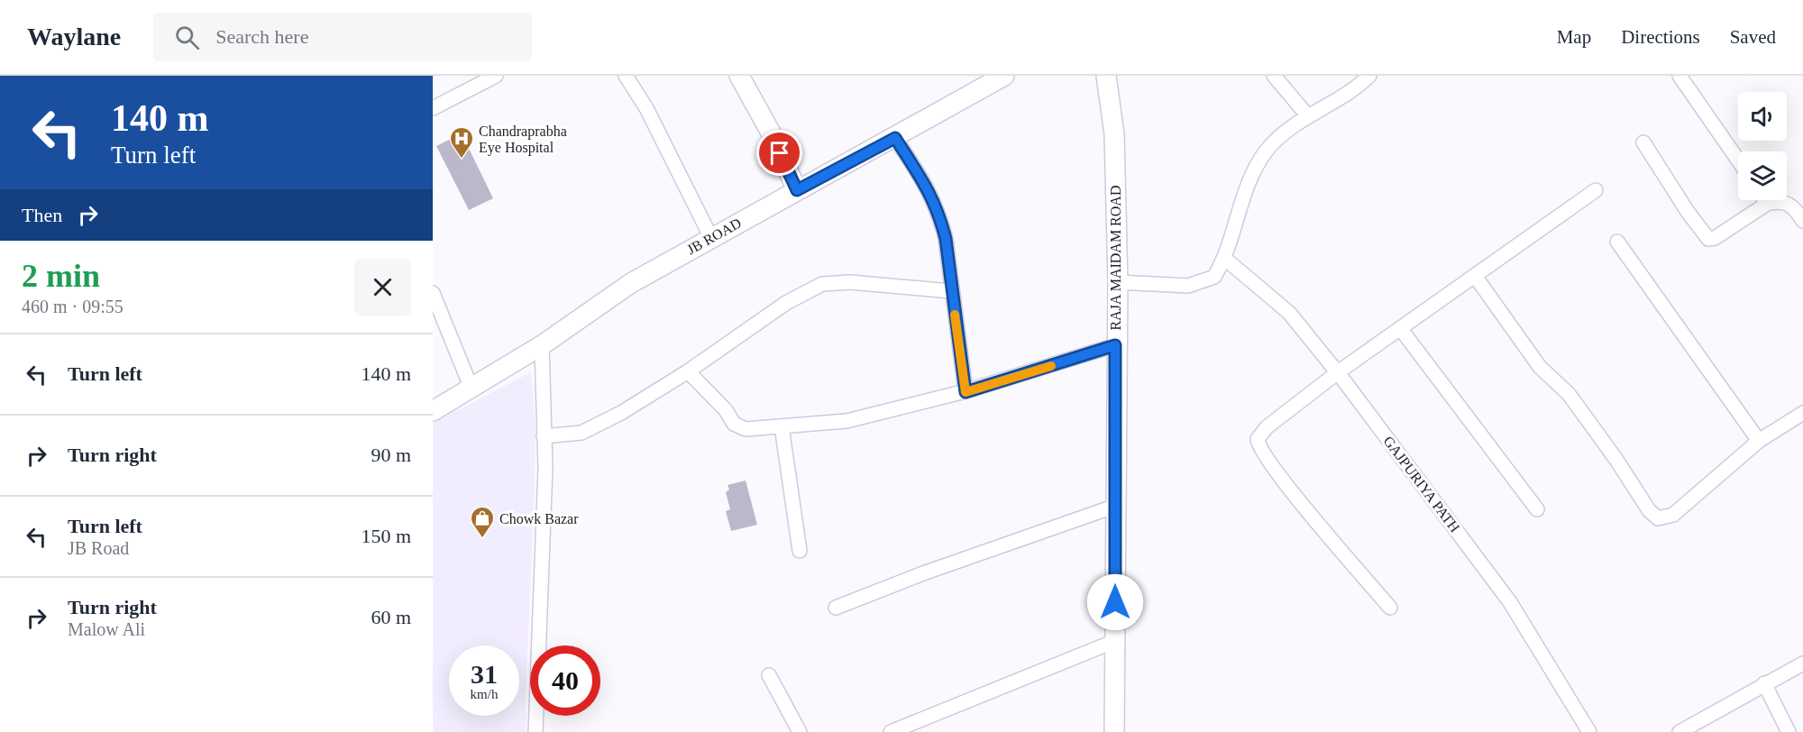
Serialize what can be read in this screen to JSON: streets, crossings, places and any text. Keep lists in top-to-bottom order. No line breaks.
{"streets":{"street":["JB ROAD","RAJA MAIDAM ROAD","GAJPURIYA PATH"]},"places":{"hospital":["Chandraprabha Eye Hospital"],"shop":["Chowk Bazar"]},"page":{"header":"Waylane","search":"Search here","nav":["Map","Directions","Saved"],"turn":["140 m","Turn left"],"then":"Then","heading":["2 min","460 m · 09:55"],"list":[{"name":"Turn left","value":"140 m"},{"name":"Turn right","value":"90 m"},{"name":"Turn left","note":"JB Road","value":"150 m"},{"name":"Turn right","note":"Malow Ali","value":"60 m"}],"speed":"31 km/h","limit":"40"}}
